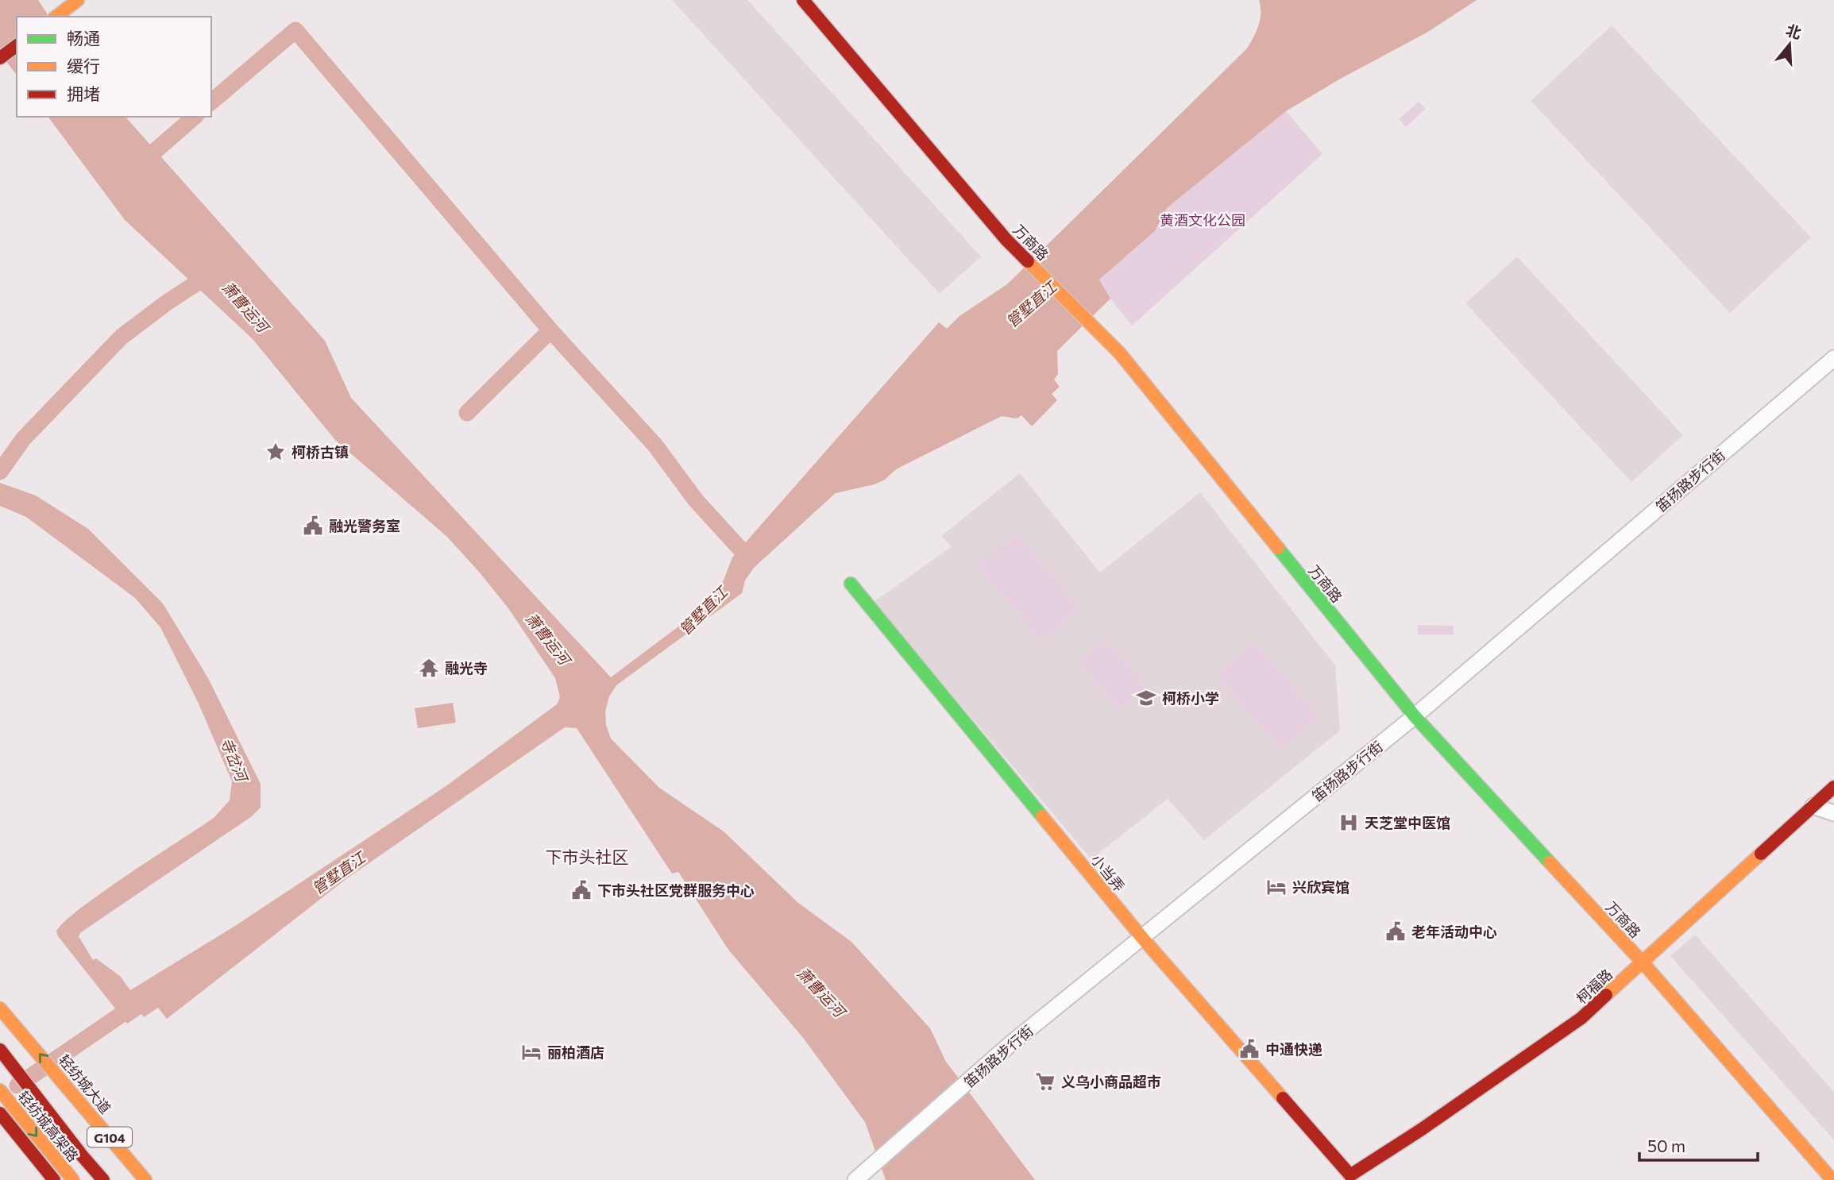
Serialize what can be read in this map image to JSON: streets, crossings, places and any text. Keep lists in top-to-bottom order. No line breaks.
{"streets":{"main road":["万商路","小当弄","柯福路","轻纺城大道","轻纺城高架路","G104"],"street":["笛扬路步行街"]},"crossings":[["万商路","笛扬路步行街"],["万商路","柯福路"],["笛扬路步行街","小当弄"],["小当弄","柯福路"]],"districts":["下市头社区"],"water":["管墅直江","萧曹运河","寺岔河"],"parks":["黄酒文化公园"],"places":{"place":["柯桥古镇"],"public building":["融光警务室","下市头社区党群服务中心","老年活动中心","中通快递"],"temple":["融光寺"],"school or university":["柯桥小学"],"hospital":["天芝堂中医馆"],"hotel":["兴欣宾馆","丽柏酒店"],"supermarket":["义乌小商品超市"]},"legend":["畅通","缓行","拥堵"],"scale_bar":"50 m","north":"top"}
